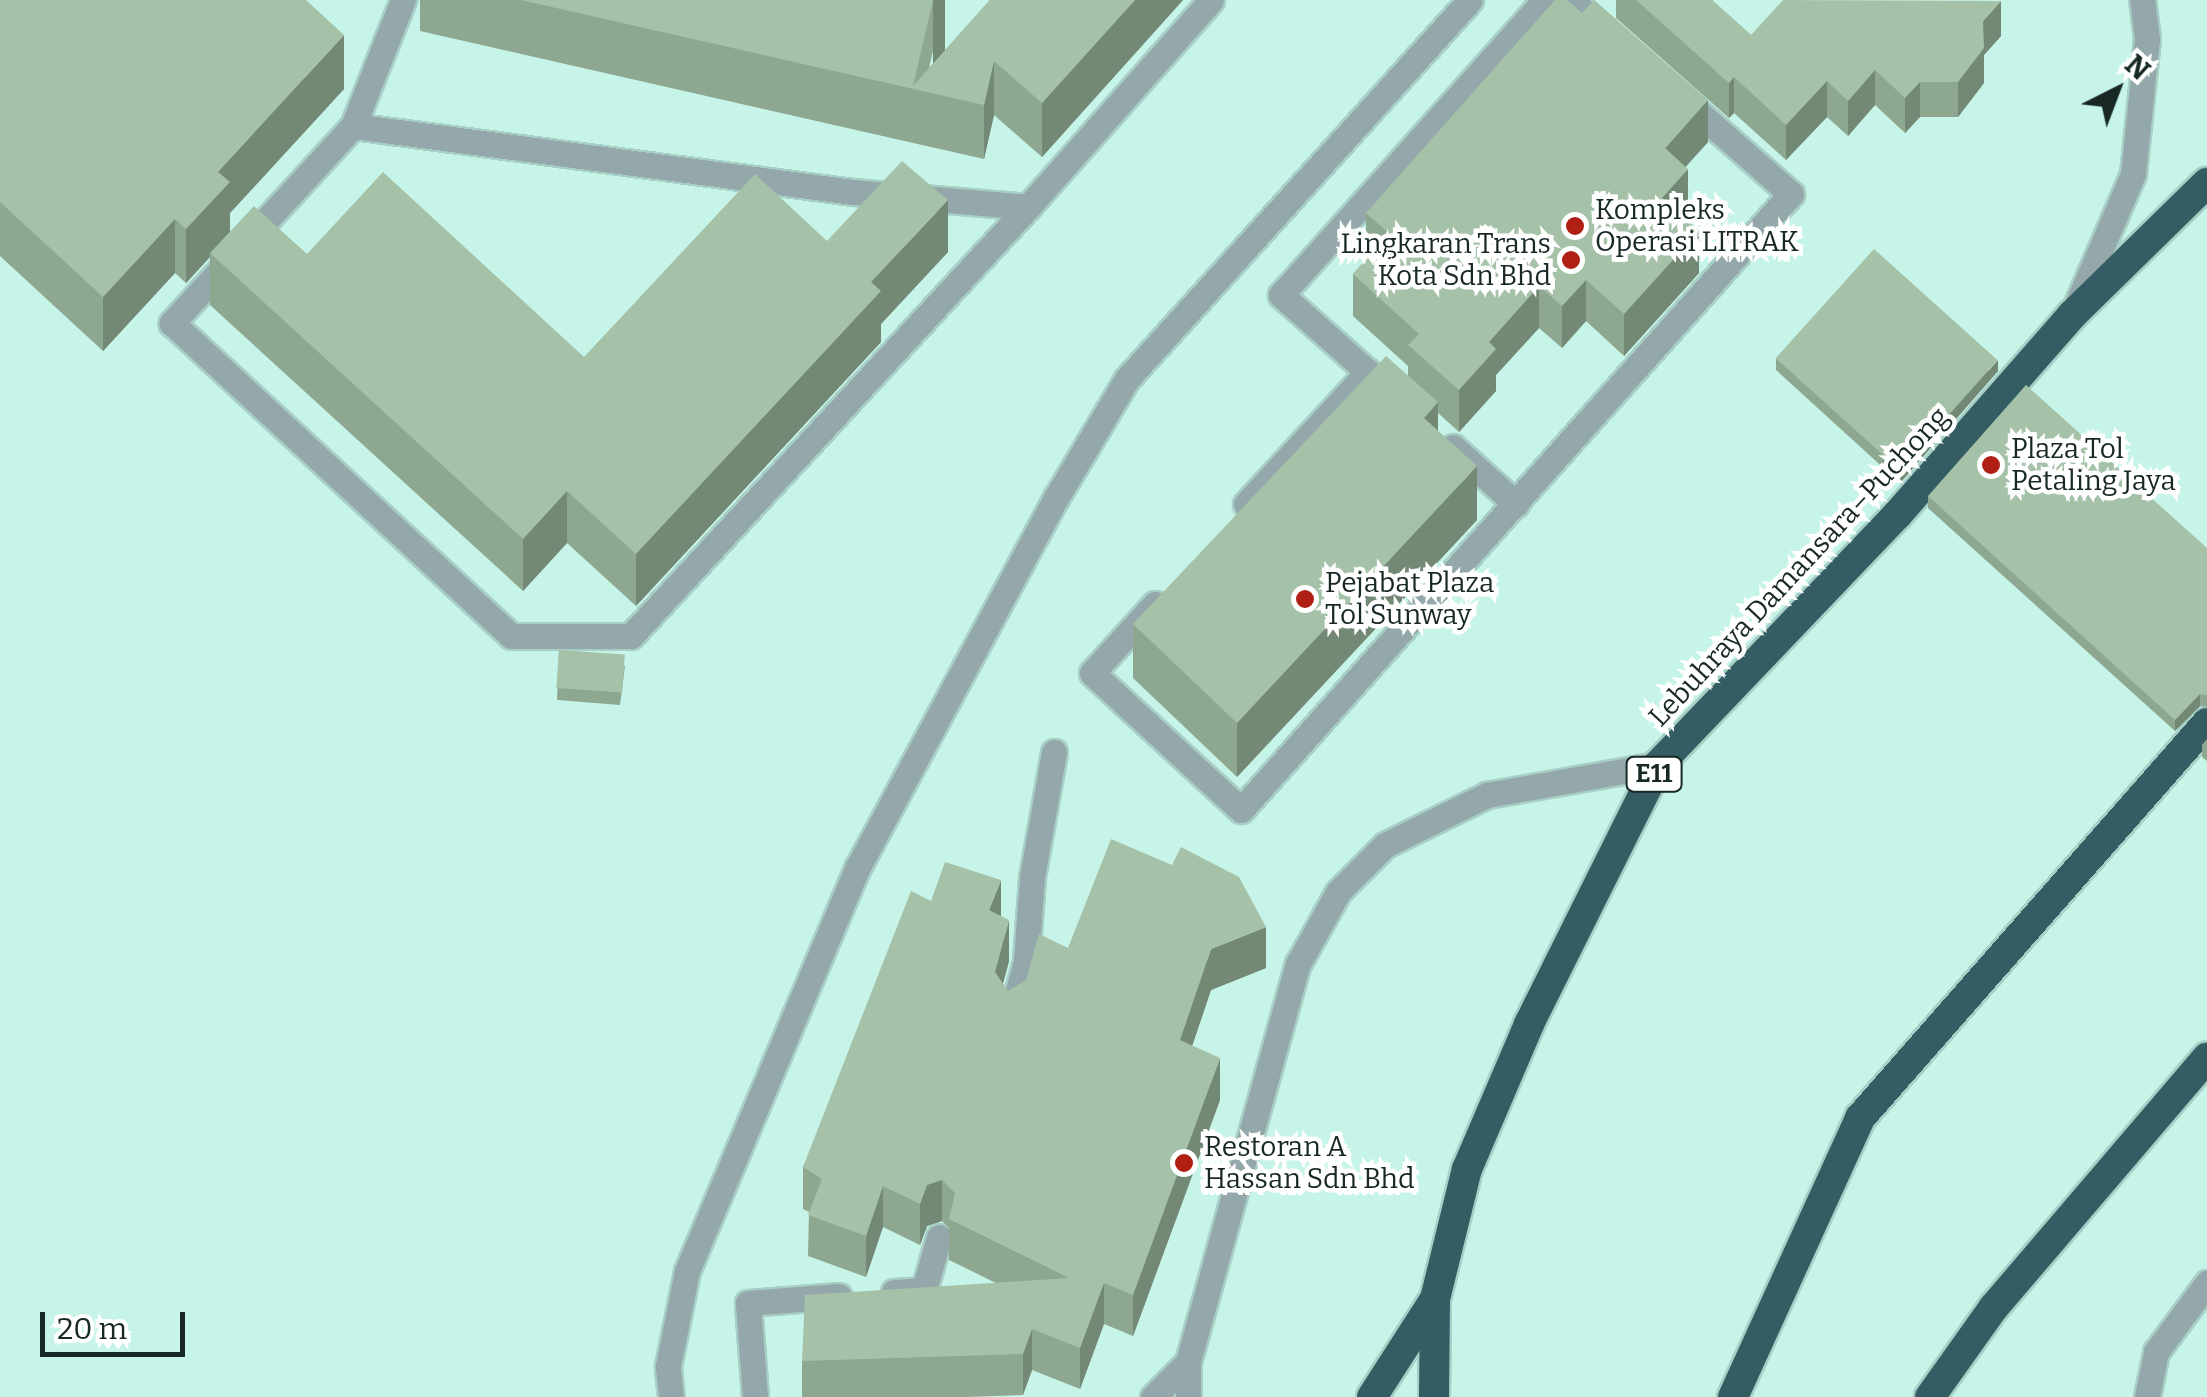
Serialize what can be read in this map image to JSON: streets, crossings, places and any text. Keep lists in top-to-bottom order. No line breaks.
{"streets":{"highway":["Lebuhraya Damansara–Puchong","E11"]},"places":["Kompleks Operasi LITRAK","Lingkaran Trans Kota Sdn Bhd","Plaza Tol Petaling Jaya","Pejabat Plaza Tol Sunway","Restoran A Hassan Sdn Bhd"],"scale_bar":"20 m","north":"top right"}
